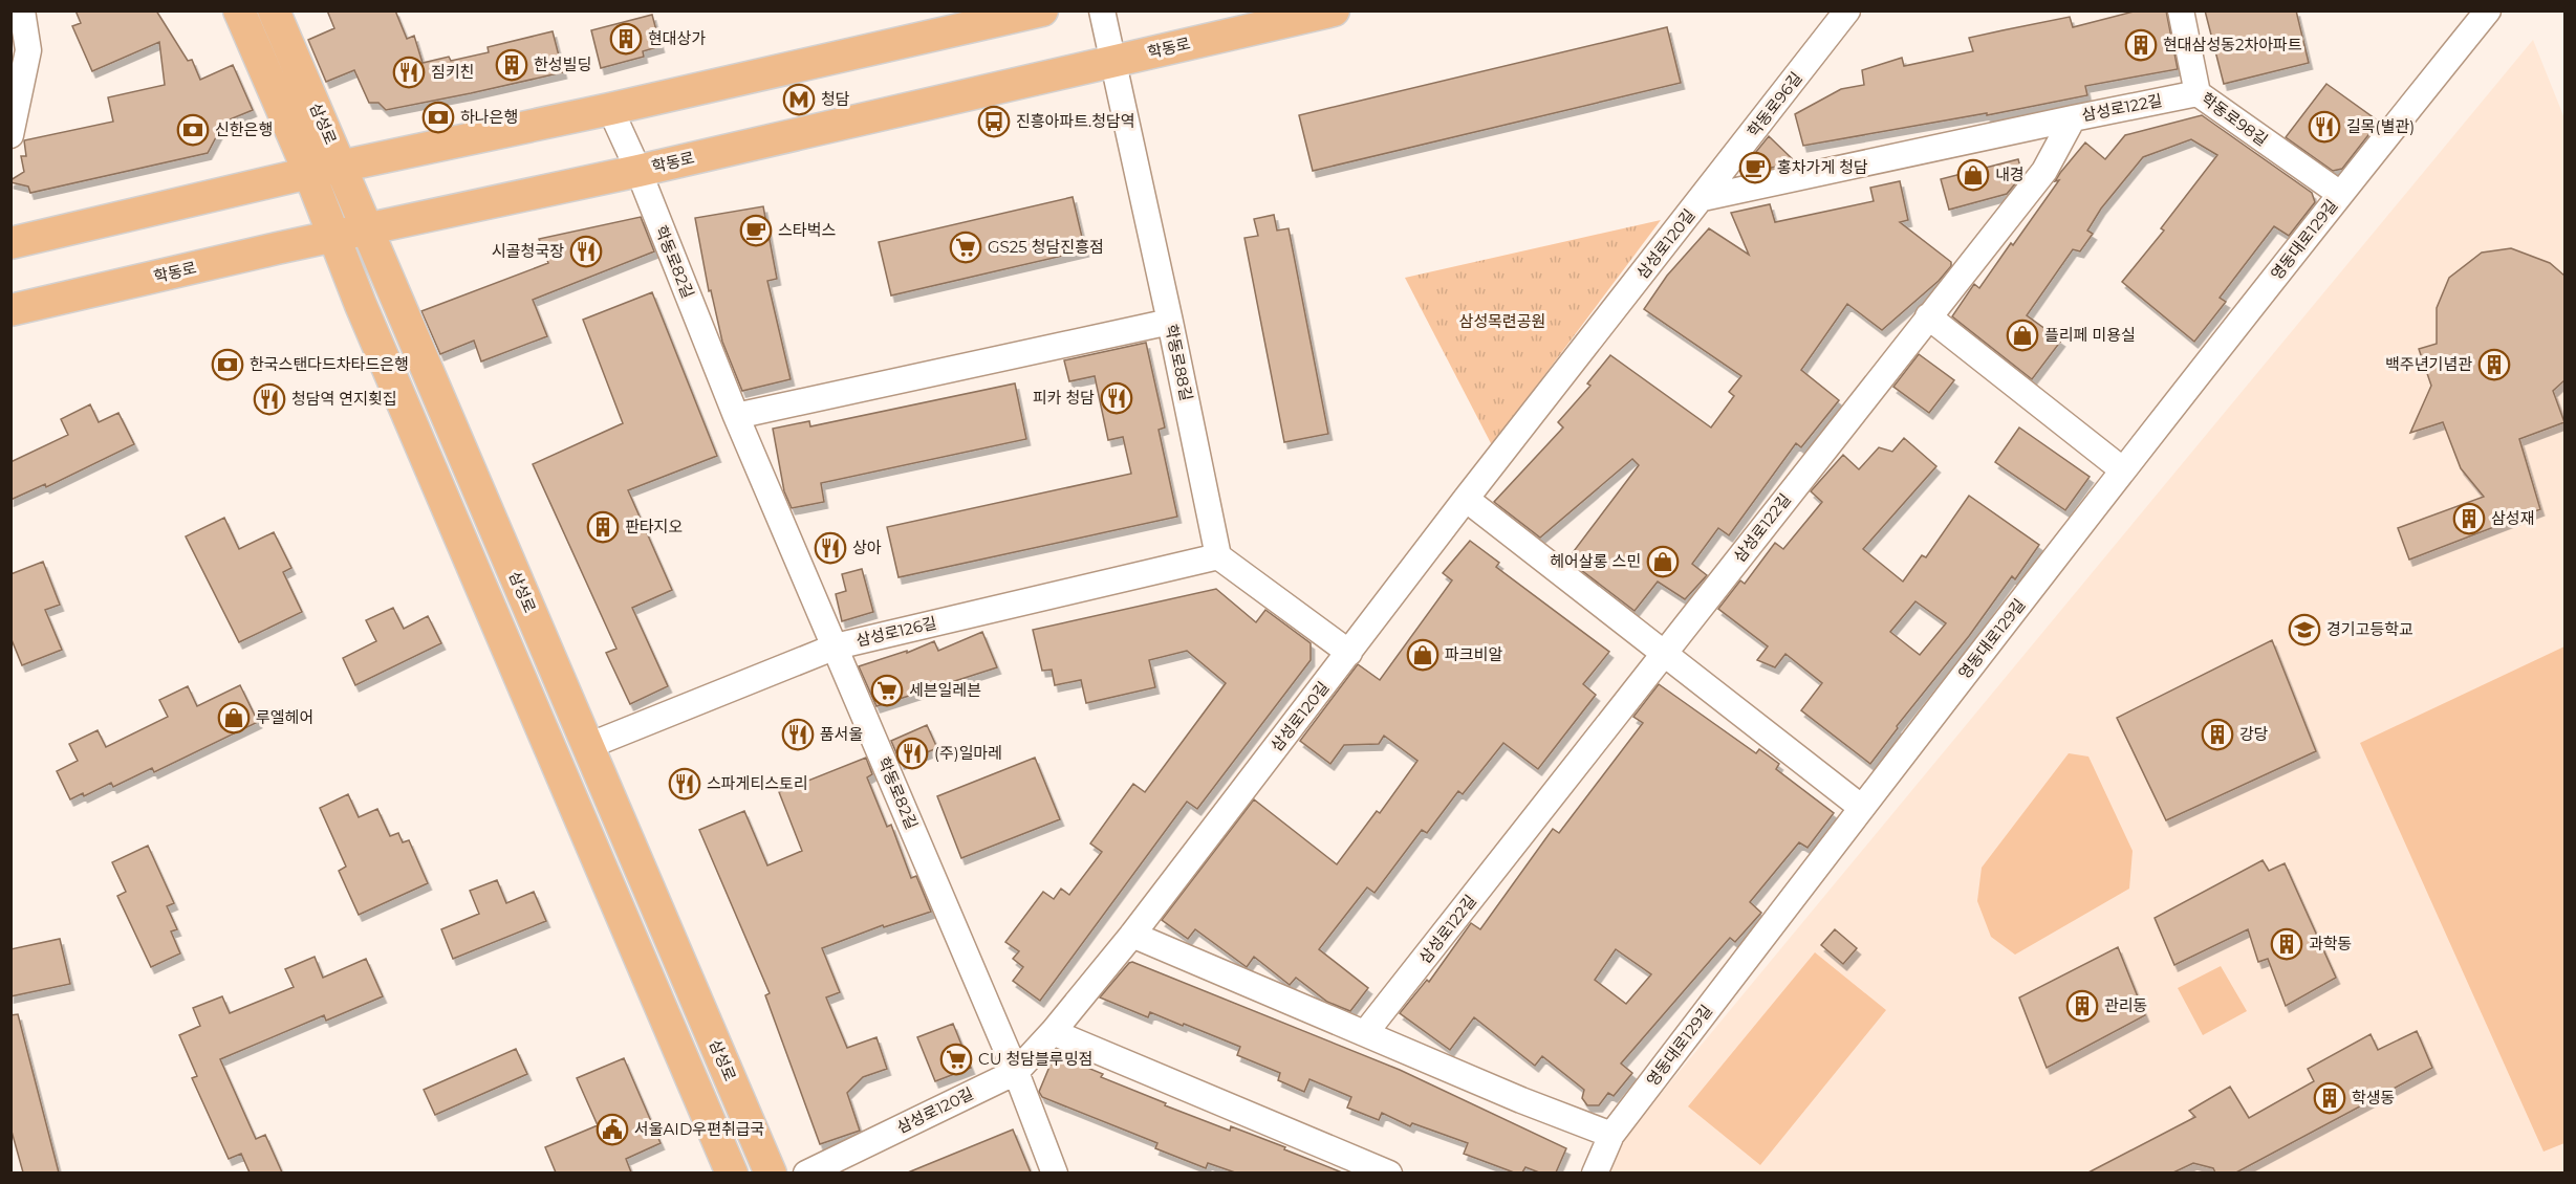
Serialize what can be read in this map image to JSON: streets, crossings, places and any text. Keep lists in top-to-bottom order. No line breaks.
{"streets":{"main road":["학동로","삼성로"],"street":["학동로96길","삼성로122길","학동로98길","영동대로129길","삼성로120길","학동로82길","학동로88길","삼성로126길"]},"crossings":[["학동로","삼성로"],["학동로","학동로82길"],["학동로","학동로88길"],["학동로96길","삼성로120길"],["삼성로122길","학동로98길"],["삼성로122길","삼성로120길"],["학동로98길","영동대로129길"],["삼성로","삼성로126길"],["삼성로120길","학동로82길"],["학동로82길","삼성로126길"],["학동로88길","삼성로126길"]],"parks":["삼성목련공원"],"places":{"building":["현대상가","현대삼성동2차아파트","한성빌딩","백주년기념관","삼성재","판타지오","강당","과학동","관리동","학생동"],"restaurant":["짐키친","길목(별관)","시골청국장","피카 청담","청담역 연지횟집","상아","품서울","(주)일마레","스파게티스토리"],"metro station":["청담"],"bank":["하나은행","신한은행","한국스탠다드차타드은행"],"bus stop":["진흥아파트.청담역"],"cafe":["홍차가게 청담","스타벅스"],"shop":["내경","플리페 미용실","헤어살롱 스민","파크비알","루엘헤어"],"supermarket":["GS25 청담진흥점","세븐일레븐","CU 청담블루밍점"],"school or university":["경기고등학교"],"public building":["서울AID우편취급국"]}}
